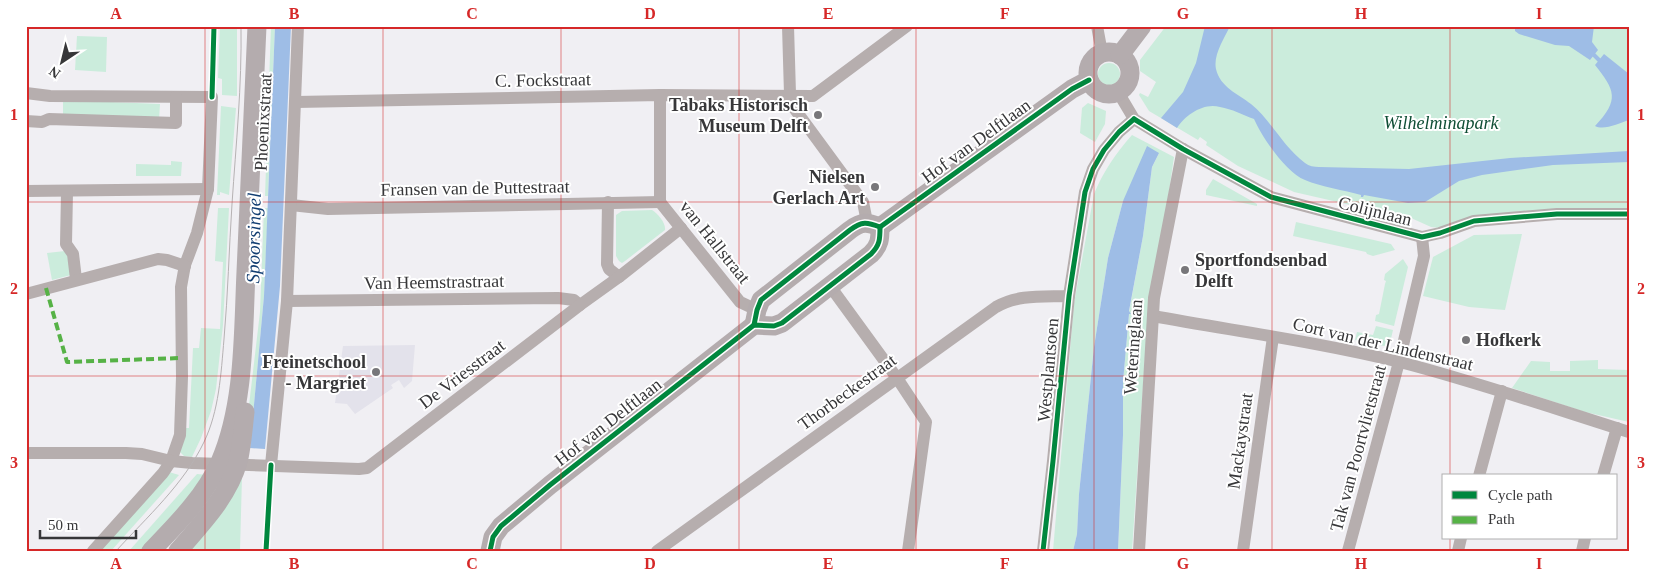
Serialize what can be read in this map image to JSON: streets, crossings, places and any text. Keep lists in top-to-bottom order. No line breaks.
{"streets":{"street":["C. Fockstraat","Phoenixstraat","Hof van Delftlaan","Fransen van de Puttestraat","Colijnlaan","van Hallstraat","Van Heemstrastraat","Cort van der Lindenstraat","Weteringlaan","Westplantsoen","De Vriesstraat","Thorbeckestraat","Mackaystraat","Tak van Poortvlietstraat"]},"crossings":[["C. Fockstraat","van Hallstraat"],["Hof van Delftlaan","van Hallstraat"],["Fransen van de Puttestraat","van Hallstraat"],["Colijnlaan","Weteringlaan"],["Colijnlaan","Westplantsoen"],["Colijnlaan","Tak van Poortvlietstraat"],["van Hallstraat","De Vriesstraat"],["Van Heemstrastraat","De Vriesstraat"],["Cort van der Lindenstraat","Weteringlaan"],["Cort van der Lindenstraat","Mackaystraat"],["Cort van der Lindenstraat","Tak van Poortvlietstraat"],["Westplantsoen","Thorbeckestraat"]],"water":["Spoorsingel"],"parks":["Wilhelminapark"],"places":["Tabaks Historisch Museum Delft","Nielsen Gerlach Art","Sportfondsenbad Delft","Hofkerk","Freinetschool - Margriet"],"legend":["Cycle path","Path"],"scale_bar":"50 m","north":"bottom left","grid":{"columns":["A","B","C","D","E","F","G","H","I"],"rows":["1","2","3"]}}
